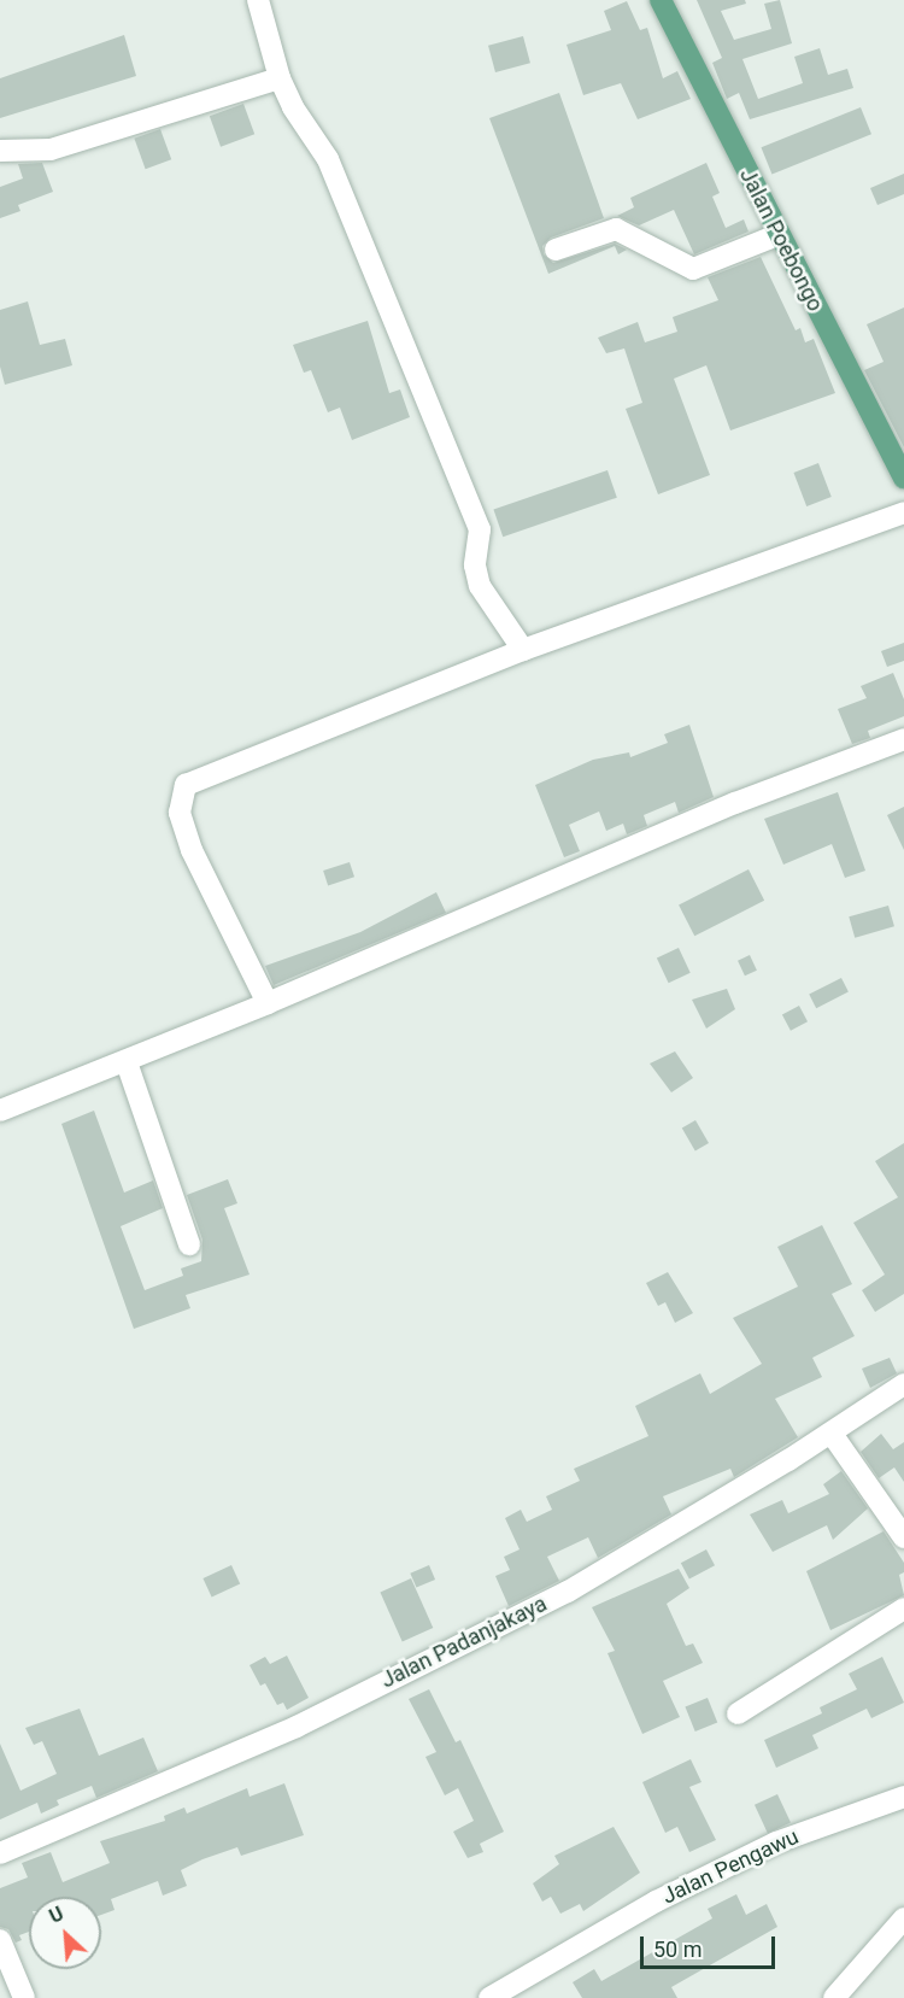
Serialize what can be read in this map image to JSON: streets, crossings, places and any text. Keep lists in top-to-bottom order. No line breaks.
{"streets":{"main road":["Jalan Poebongo"],"street":["Jalan Padanjakaya","Jalan Pengawu"]},"scale_bar":"50 m","north":"top left"}
